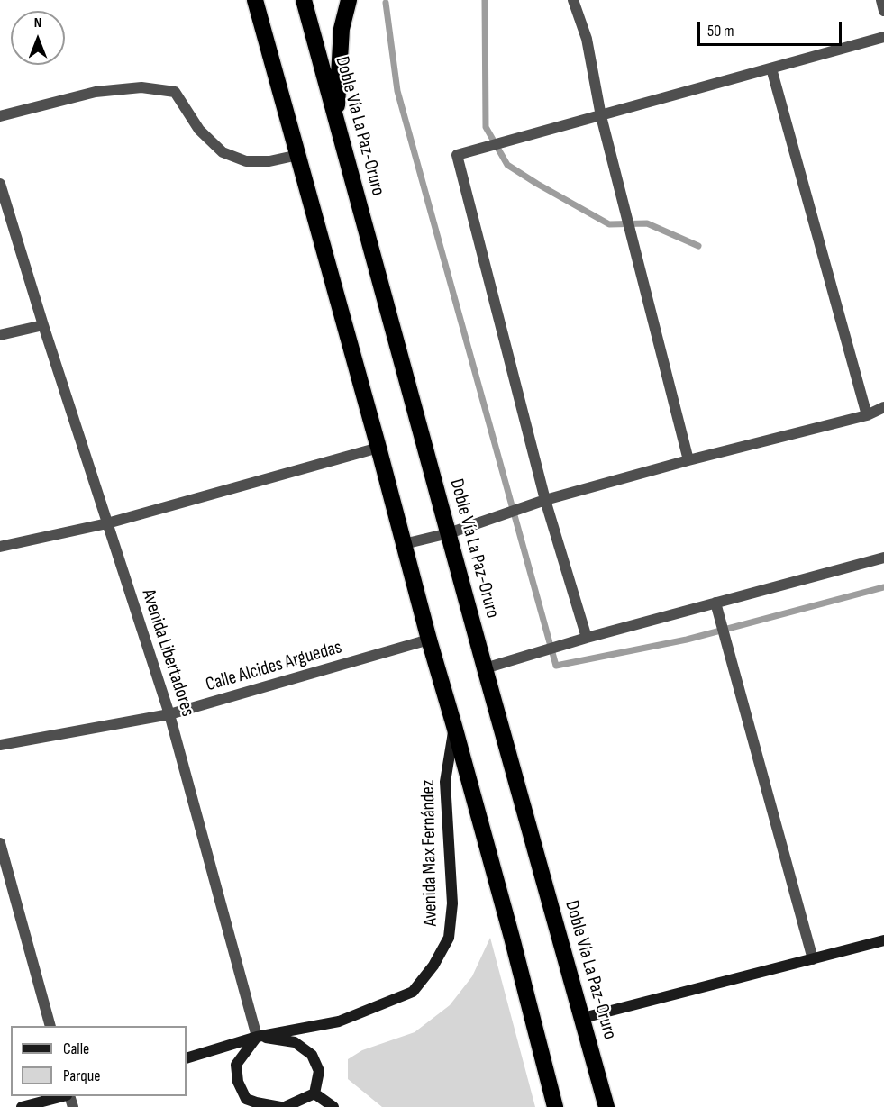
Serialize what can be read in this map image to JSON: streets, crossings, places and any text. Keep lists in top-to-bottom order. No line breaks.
{"streets":{"highway":["Doble Vía La Paz-Oruro"],"street":["Avenida Libertadores","Calle Alcides Arguedas","Avenida Max Fernández"]},"crossings":[["Avenida Libertadores","Calle Alcides Arguedas"],["Avenida Libertadores","Avenida Max Fernández"]],"legend":["Calle","Parque"],"scale_bar":"50 m","north":"top"}
